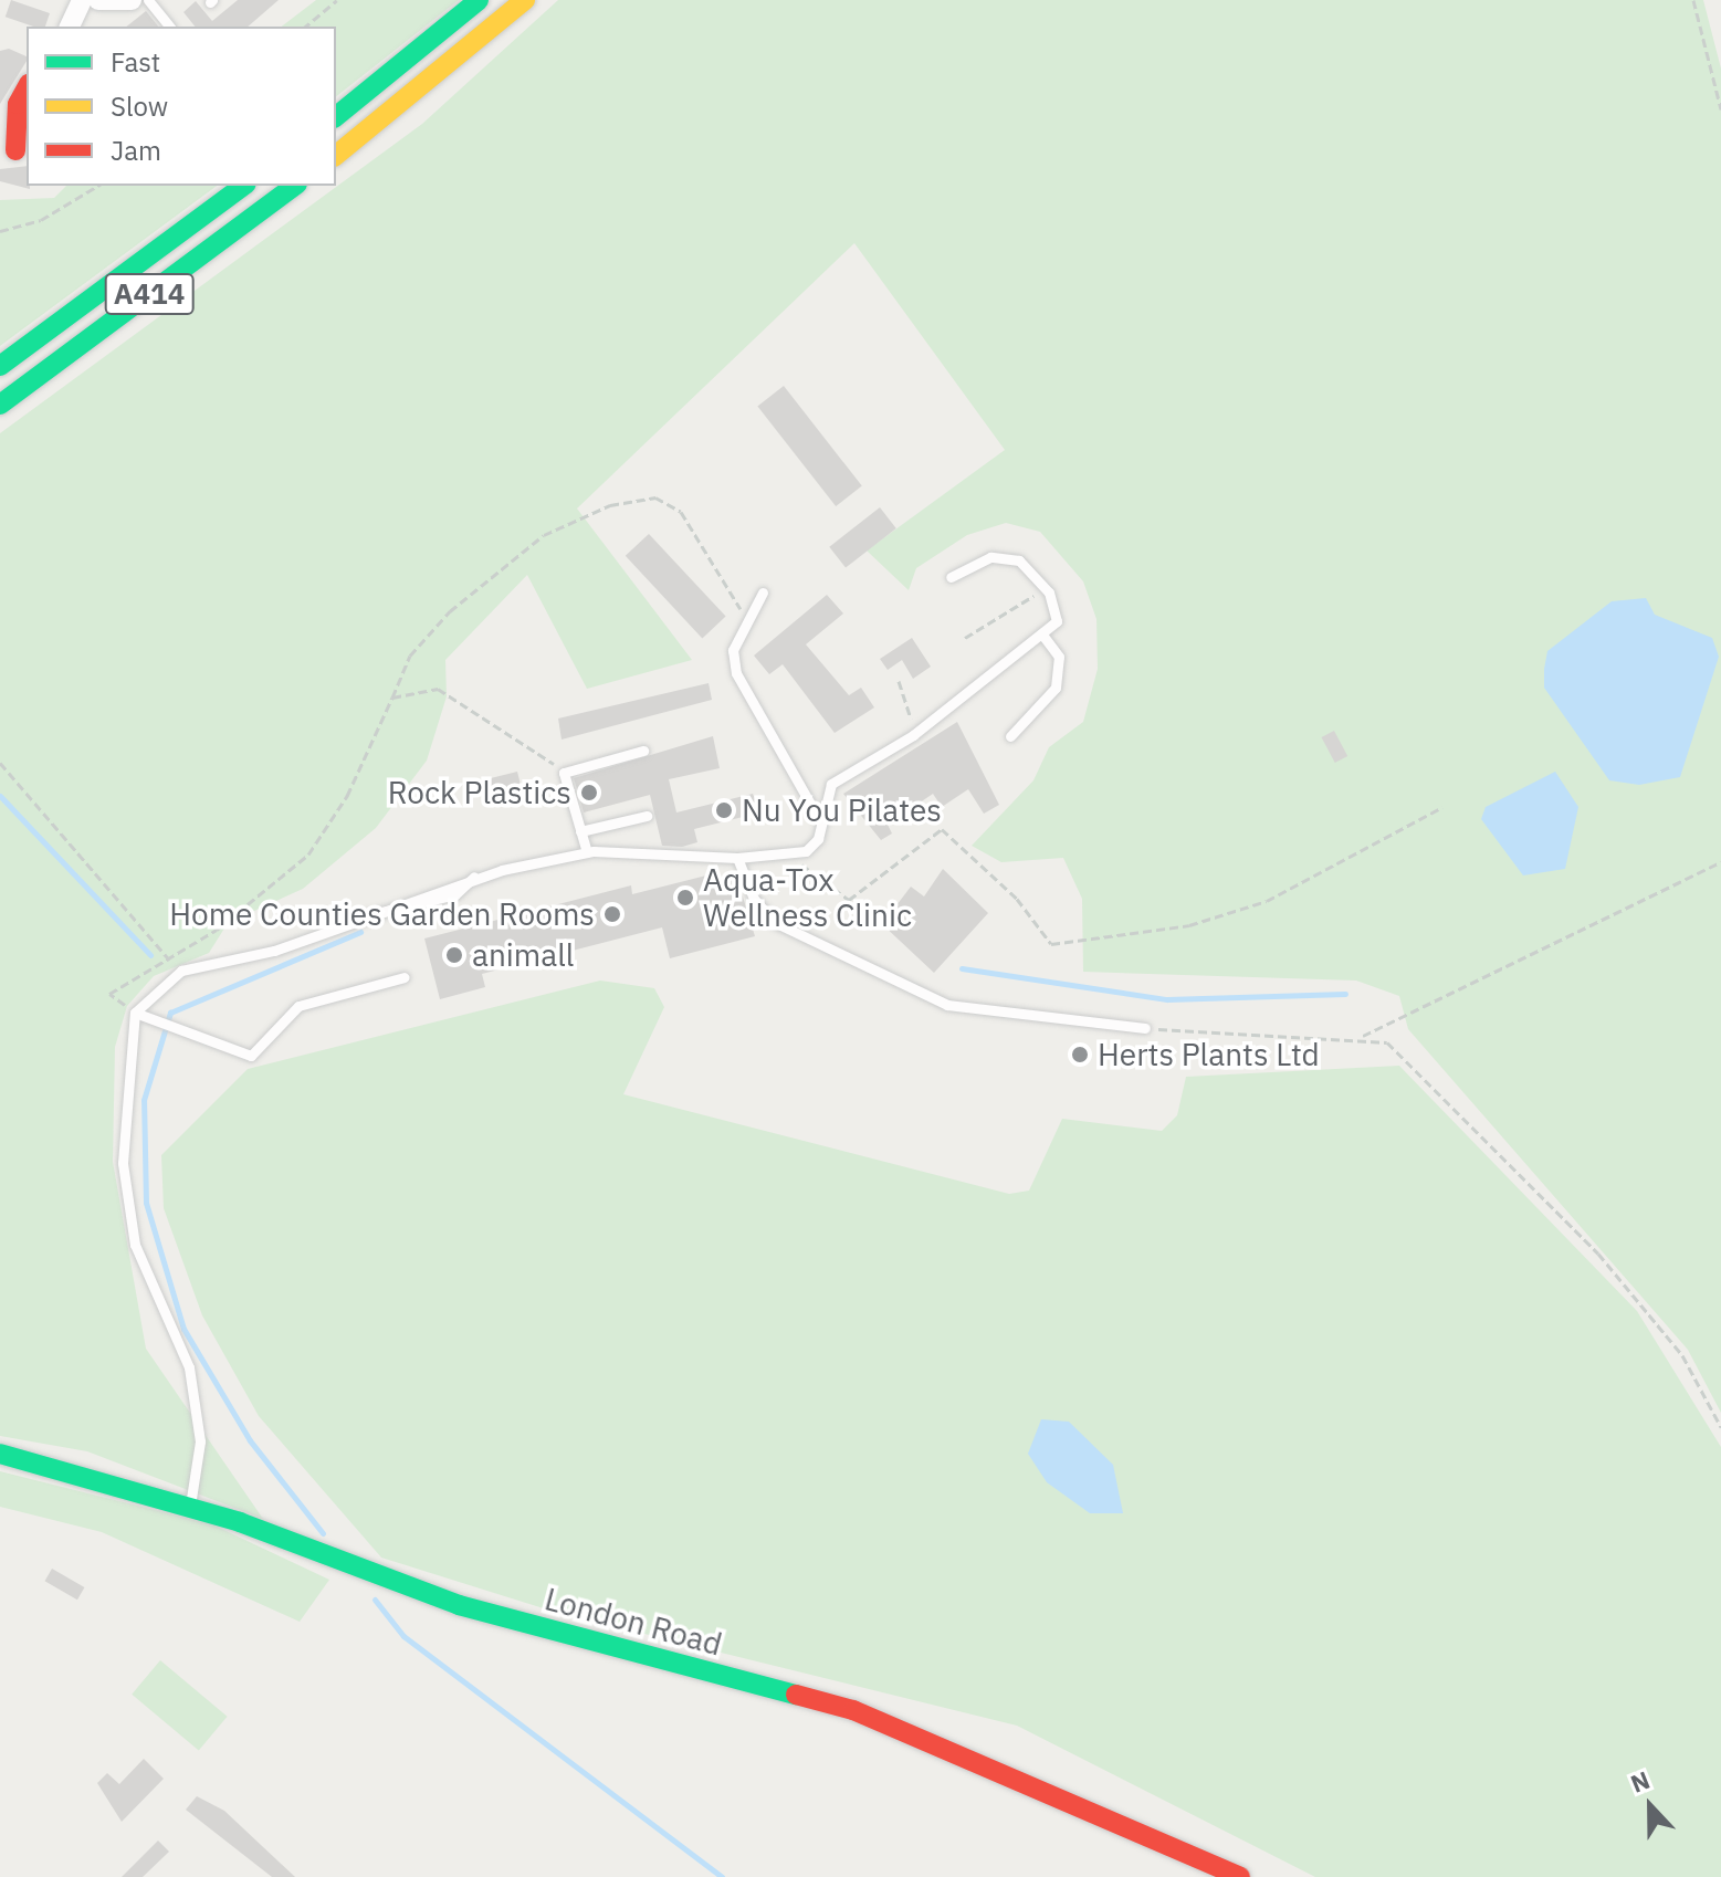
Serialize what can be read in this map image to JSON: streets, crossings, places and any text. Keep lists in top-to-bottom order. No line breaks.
{"streets":{"main road":["A414","London Road"]},"places":["Rock Plastics","Nu You Pilates","Aqua-Tox Wellness Clinic","Home Counties Garden Rooms","animall","Herts Plants Ltd"],"legend":["Fast","Slow","Jam"],"north":"top"}
